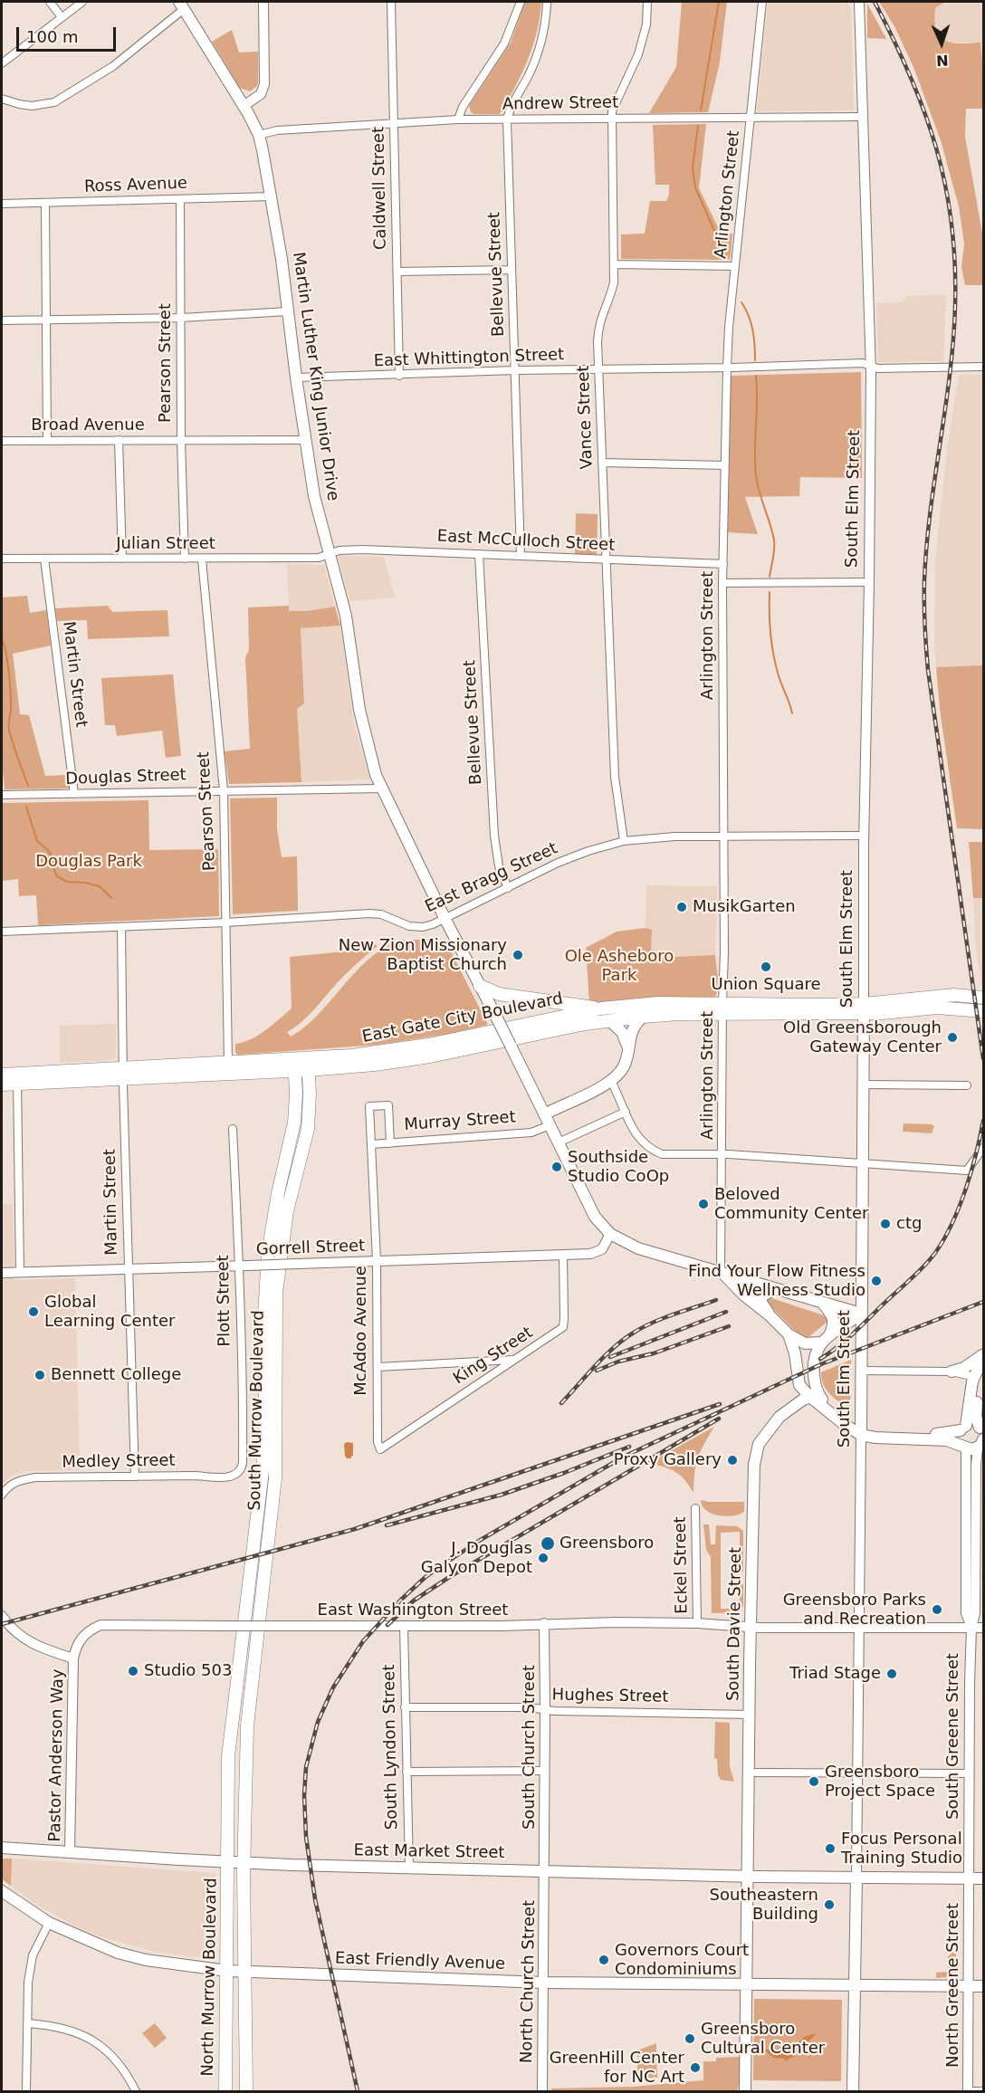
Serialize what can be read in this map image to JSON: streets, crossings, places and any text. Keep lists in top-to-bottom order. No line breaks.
{"streets":{"main road":["Martin Luther King Junior Drive","South Elm Street","East Gate City Boulevard","Murray Street","South Murrow Boulevard","South Davie Street","South Greene Street","East Market Street","East Friendly Avenue","North Murrow Boulevard"],"street":["Andrew Street","Ross Avenue","Caldwell Street","Arlington Street","Bellevue Street","East Whittington Street","Pearson Street","Vance Street","Broad Avenue","East McCulloch Street","Julian Street","Martin Street","Douglas Street","East Bragg Street","Gorrell Street","Plott Street","McAdoo Avenue","King Street","Medley Street","Eckel Street","East Washington Street","Hughes Street","South Lyndon Street","South Church Street","Pastor Anderson Way","North Church Street","North Greene Street"]},"crossings":[["Andrew Street","Caldwell Street"],["Andrew Street","Arlington Street"],["Andrew Street","Bellevue Street"],["Andrew Street","Martin Luther King Junior Drive"],["Andrew Street","Vance Street"],["Andrew Street","South Elm Street"],["Ross Avenue","Pearson Street"],["Ross Avenue","Martin Luther King Junior Drive"],["Caldwell Street","East Whittington Street"],["Arlington Street","East Whittington Street"],["Arlington Street","Martin Luther King Junior Drive"],["Arlington Street","East McCulloch Street"],["Arlington Street","East Bragg Street"],["Arlington Street","East Gate City Boulevard"],["Bellevue Street","East Whittington Street"],["Bellevue Street","East McCulloch Street"],["Bellevue Street","East Bragg Street"],["East Whittington Street","Martin Luther King Junior Drive"],["East Whittington Street","Vance Street"],["East Whittington Street","South Elm Street"],["Pearson Street","Broad Avenue"],["Pearson Street","Julian Street"],["Pearson Street","Douglas Street"],["Pearson Street","East Bragg Street"],["Pearson Street","East Gate City Boulevard"],["Martin Luther King Junior Drive","Broad Avenue"],["Martin Luther King Junior Drive","South Elm Street"],["Martin Luther King Junior Drive","East McCulloch Street"],["Martin Luther King Junior Drive","Julian Street"],["Martin Luther King Junior Drive","Douglas Street"],["Martin Luther King Junior Drive","East Bragg Street"],["Martin Luther King Junior Drive","Murray Street"],["Martin Luther King Junior Drive","Gorrell Street"],["Vance Street","East McCulloch Street"],["Vance Street","East Bragg Street"],["South Elm Street","East Bragg Street"],["South Elm Street","East Gate City Boulevard"],["South Elm Street","East Washington Street"],["South Elm Street","East Market Street"],["East McCulloch Street","Julian Street"],["Julian Street","Martin Street"],["Martin Street","Douglas Street"],["Martin Street","East Bragg Street"],["Martin Street","East Gate City Boulevard"],["Martin Street","Gorrell Street"],["Martin Street","Medley Street"],["East Gate City Boulevard","Murray Street"],["East Gate City Boulevard","South Murrow Boulevard"],["Murray Street","McAdoo Avenue"],["Gorrell Street","Plott Street"],["Gorrell Street","McAdoo Avenue"],["Gorrell Street","King Street"],["Plott Street","Medley Street"],["McAdoo Avenue","King Street"],["South Murrow Boulevard","East Market Street"],["South Murrow Boulevard","North Murrow Boulevard"],["Eckel Street","East Washington Street"],["East Washington Street","South Davie Street"],["East Washington Street","South Greene Street"],["East Washington Street","South Lyndon Street"],["East Washington Street","South Church Street"],["East Washington Street","Pastor Anderson Way"],["South Davie Street","Hughes Street"],["South Davie Street","East Market Street"],["South Davie Street","East Friendly Avenue"],["Hughes Street","South Lyndon Street"],["Hughes Street","South Church Street"],["South Greene Street","East Market Street"],["South Greene Street","North Greene Street"],["South Lyndon Street","East Market Street"],["South Church Street","East Market Street"],["South Church Street","North Church Street"],["Pastor Anderson Way","East Market Street"],["East Market Street","North Murrow Boulevard"],["East Market Street","North Church Street"],["East Market Street","North Greene Street"],["East Friendly Avenue","North Murrow Boulevard"],["East Friendly Avenue","North Church Street"],["East Friendly Avenue","North Greene Street"]],"parks":["Douglas Park","Ole Asheboro Park"],"places":["MusikGarten","New Zion Missionary Baptist Church","Union Square","Old Greensborough Gateway Center","Southside Studio CoOp","Beloved Community Center","ctg","Find Your Flow Fitness Wellness Studio","Global Learning Center","Bennett College","Proxy Gallery","Greensboro","J. Douglas Galyon Depot","Greensboro Parks and Recreation","Studio 503","Triad Stage","Greensboro Project Space","Focus Personal Training Studio","Southeastern Building","Governors Court Condominiums","Greensboro Cultural Center","GreenHill Center for NC Art"],"scale_bar":"100 m","north":"bottom"}
